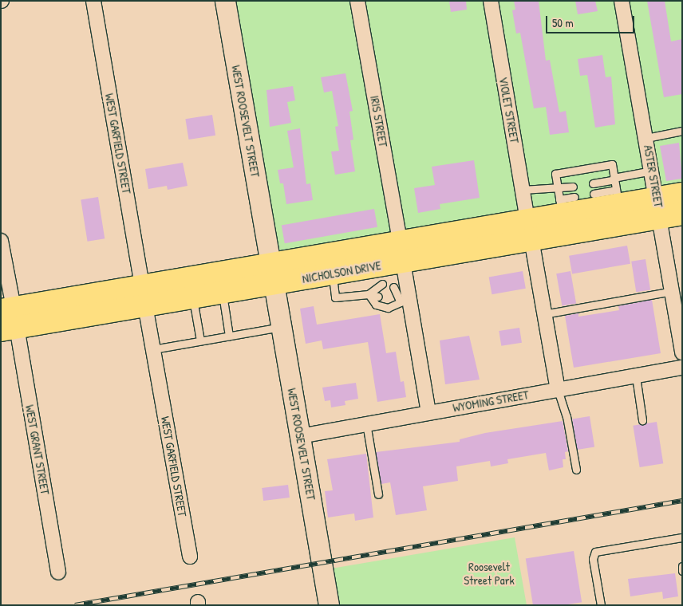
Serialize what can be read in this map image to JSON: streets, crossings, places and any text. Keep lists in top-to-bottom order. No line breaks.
{"streets":{"main road":["WEST ROOSEVELT STREET","NICHOLSON DRIVE"],"street":["VIOLET STREET","IRIS STREET","WEST GARFIELD STREET","ASTER STREET","WYOMING STREET","WEST GRANT STREET"]},"crossings":[["VIOLET STREET","NICHOLSON DRIVE"],["VIOLET STREET","WYOMING STREET"],["WEST ROOSEVELT STREET","NICHOLSON DRIVE"],["WEST ROOSEVELT STREET","WYOMING STREET"],["IRIS STREET","NICHOLSON DRIVE"],["IRIS STREET","WYOMING STREET"],["WEST GARFIELD STREET","NICHOLSON DRIVE"],["ASTER STREET","NICHOLSON DRIVE"],["NICHOLSON DRIVE","WEST GRANT STREET"]],"parks":["Roosevelt Street Park"],"scale_bar":"50 m"}
